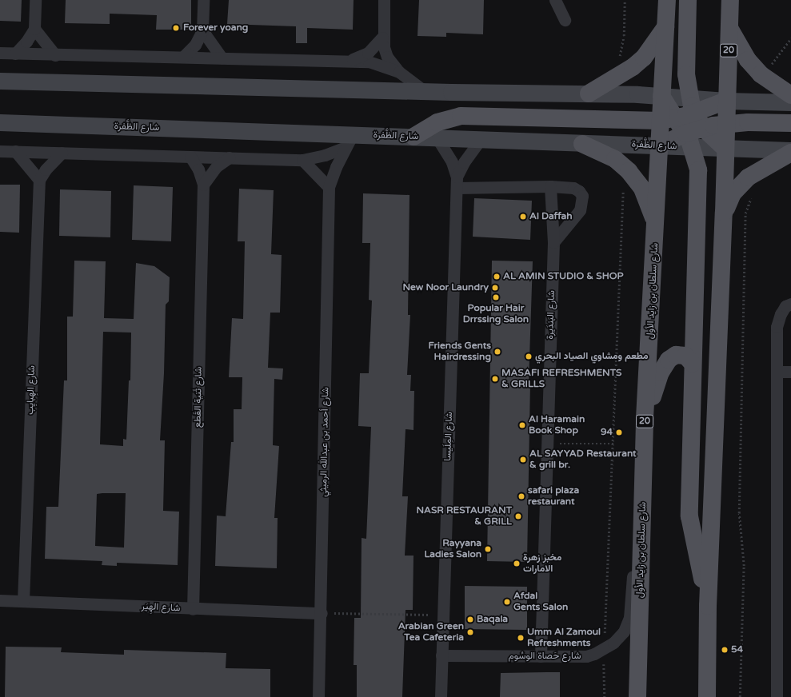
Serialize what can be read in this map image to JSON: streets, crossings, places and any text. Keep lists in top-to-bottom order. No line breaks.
{"streets":{"main road":["20","شارع الظَّفرة","شارع سلطان بن زايد الأول"],"street":["شارع البَندَيرة","شارع الهِبايِب","شارع ثَنية القَطع","شارع المِلَيسا","شارع أحمد بن عبدالله الرميثي","شارع الهِيَر","شارع حَصاة الوسُوم"]},"crossings":[["شارع الظَّفرة","شارع سلطان بن زايد الأول"],["شارع الظَّفرة","شارع المِلَيسا"],["شارع الظَّفرة","شارع أحمد بن عبدالله الرميثي"],["شارع سلطان بن زايد الأول","شارع حَصاة الوسُوم"],["شارع البَندَيرة","شارع حَصاة الوسُوم"],["شارع الهِبايِب","شارع الهِيَر"],["شارع ثَنية القَطع","شارع الهِيَر"],["شارع المِلَيسا","شارع حَصاة الوسُوم"],["شارع أحمد بن عبدالله الرميثي","شارع الهِيَر"]],"places":["Forever yoang","Al Daffah","AL AMIN STUDIO & SHOP","New Noor Laundry","Popular Hair Drrssing Salon","Friends Gents Hairdressing","مطعم ومشاوي الصياد البحري","MASAFI REFRESHMENTS & GRILLS","Al Haramain Book Shop","94","AL SAYYAD Restaurant & grill br.","safari plaza restaurant","NASR RESTAURANT & GRILL","Rayyana Ladies Salon","مخبز زهرة الامارات","Afdal Gents Salon","Baqala","Arabian Green Tea Cafeteria","Umm Al Zamoul Refreshments","54"]}
